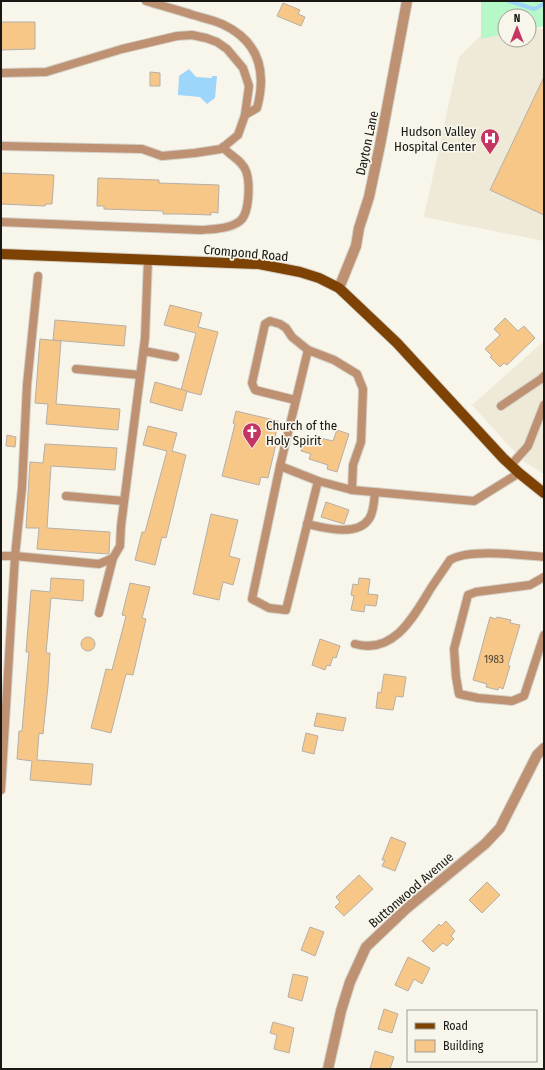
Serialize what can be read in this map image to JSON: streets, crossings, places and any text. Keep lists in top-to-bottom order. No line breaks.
{"streets":{"main road":["Crompond Road"],"street":["Dayton Lane","Buttonwood Avenue"]},"crossings":[["Dayton Lane","Crompond Road"]],"places":{"hospital":["Hudson Valley Hospital Center"],"church":["Church of the Holy Spirit"]},"house_numbers":["1983"],"legend":["Road","Building"],"north":"top"}
